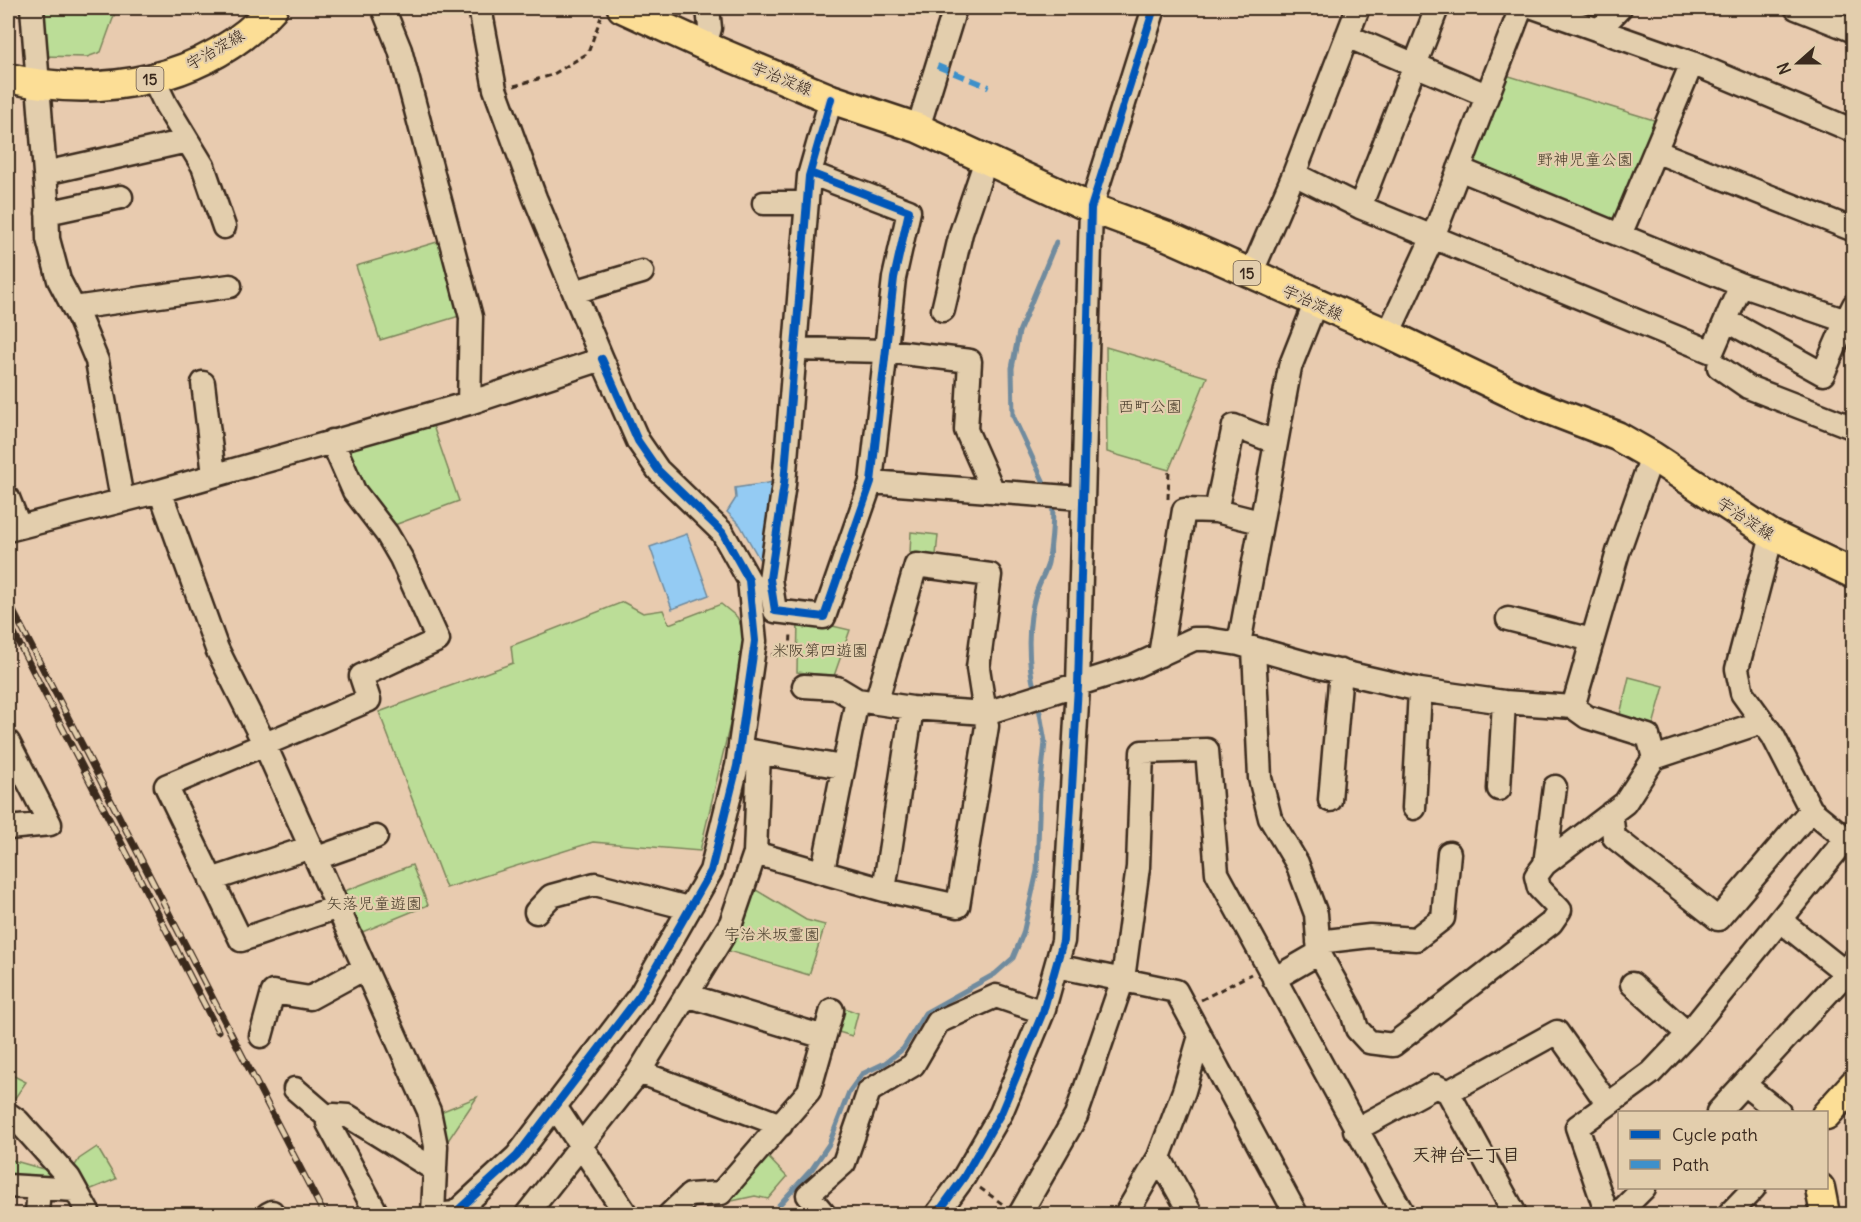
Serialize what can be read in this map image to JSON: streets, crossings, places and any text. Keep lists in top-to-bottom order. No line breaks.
{"streets":{"main road":["宇治淀線","15"]},"districts":["天神台二丁目"],"parks":["野神児童公園","西町公園","米阪第四遊園","矢落児童遊園","宇治米坂霊園"],"legend":["Cycle path","Path"],"north":"left"}
